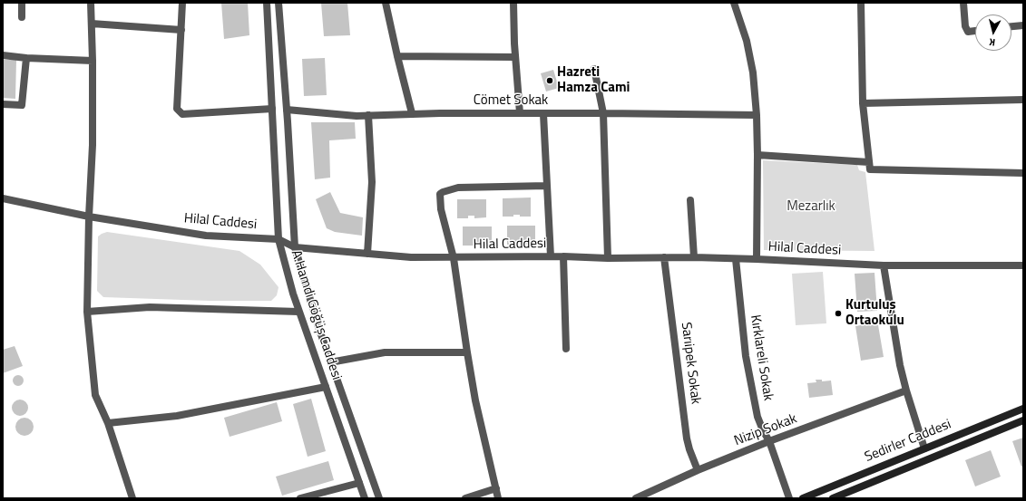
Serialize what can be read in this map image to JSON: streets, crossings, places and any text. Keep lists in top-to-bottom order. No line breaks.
{"streets":{"main road":["Sedirler Caddesi"],"street":["Cömet Sokak","Hilal Caddesi","A.Hamdi Göğüş Caddesi","Kırklareli Sokak","Sarıipek Sokak","Nizip Sokak"]},"crossings":[["Cömet Sokak","A.Hamdi Göğüş Caddesi"],["Hilal Caddesi","A.Hamdi Göğüş Caddesi"],["Hilal Caddesi","Kırklareli Sokak"],["Hilal Caddesi","Sarıipek Sokak"],["Kırklareli Sokak","Nizip Sokak"],["Sarıipek Sokak","Nizip Sokak"]],"parks":["Mezarlık"],"places":["Hazreti Hamza Cami","Kurtuluş Ortaokulu"],"north":"bottom"}
